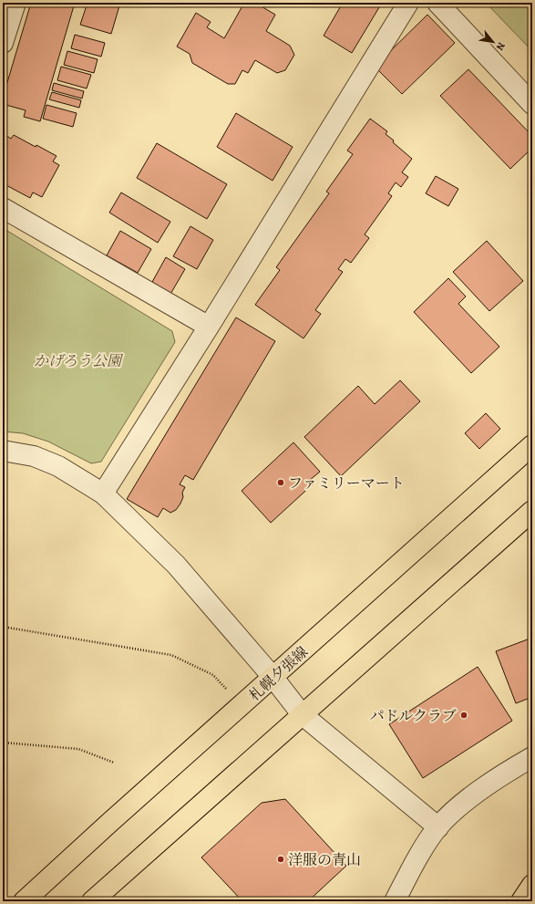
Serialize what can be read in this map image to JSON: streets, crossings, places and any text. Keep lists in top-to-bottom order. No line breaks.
{"streets":{"main road":["札幌夕張線"]},"parks":["かげろう公園"],"places":["ファミリーマート","パドルクラブ","洋服の青山"],"north":"bottom right"}
